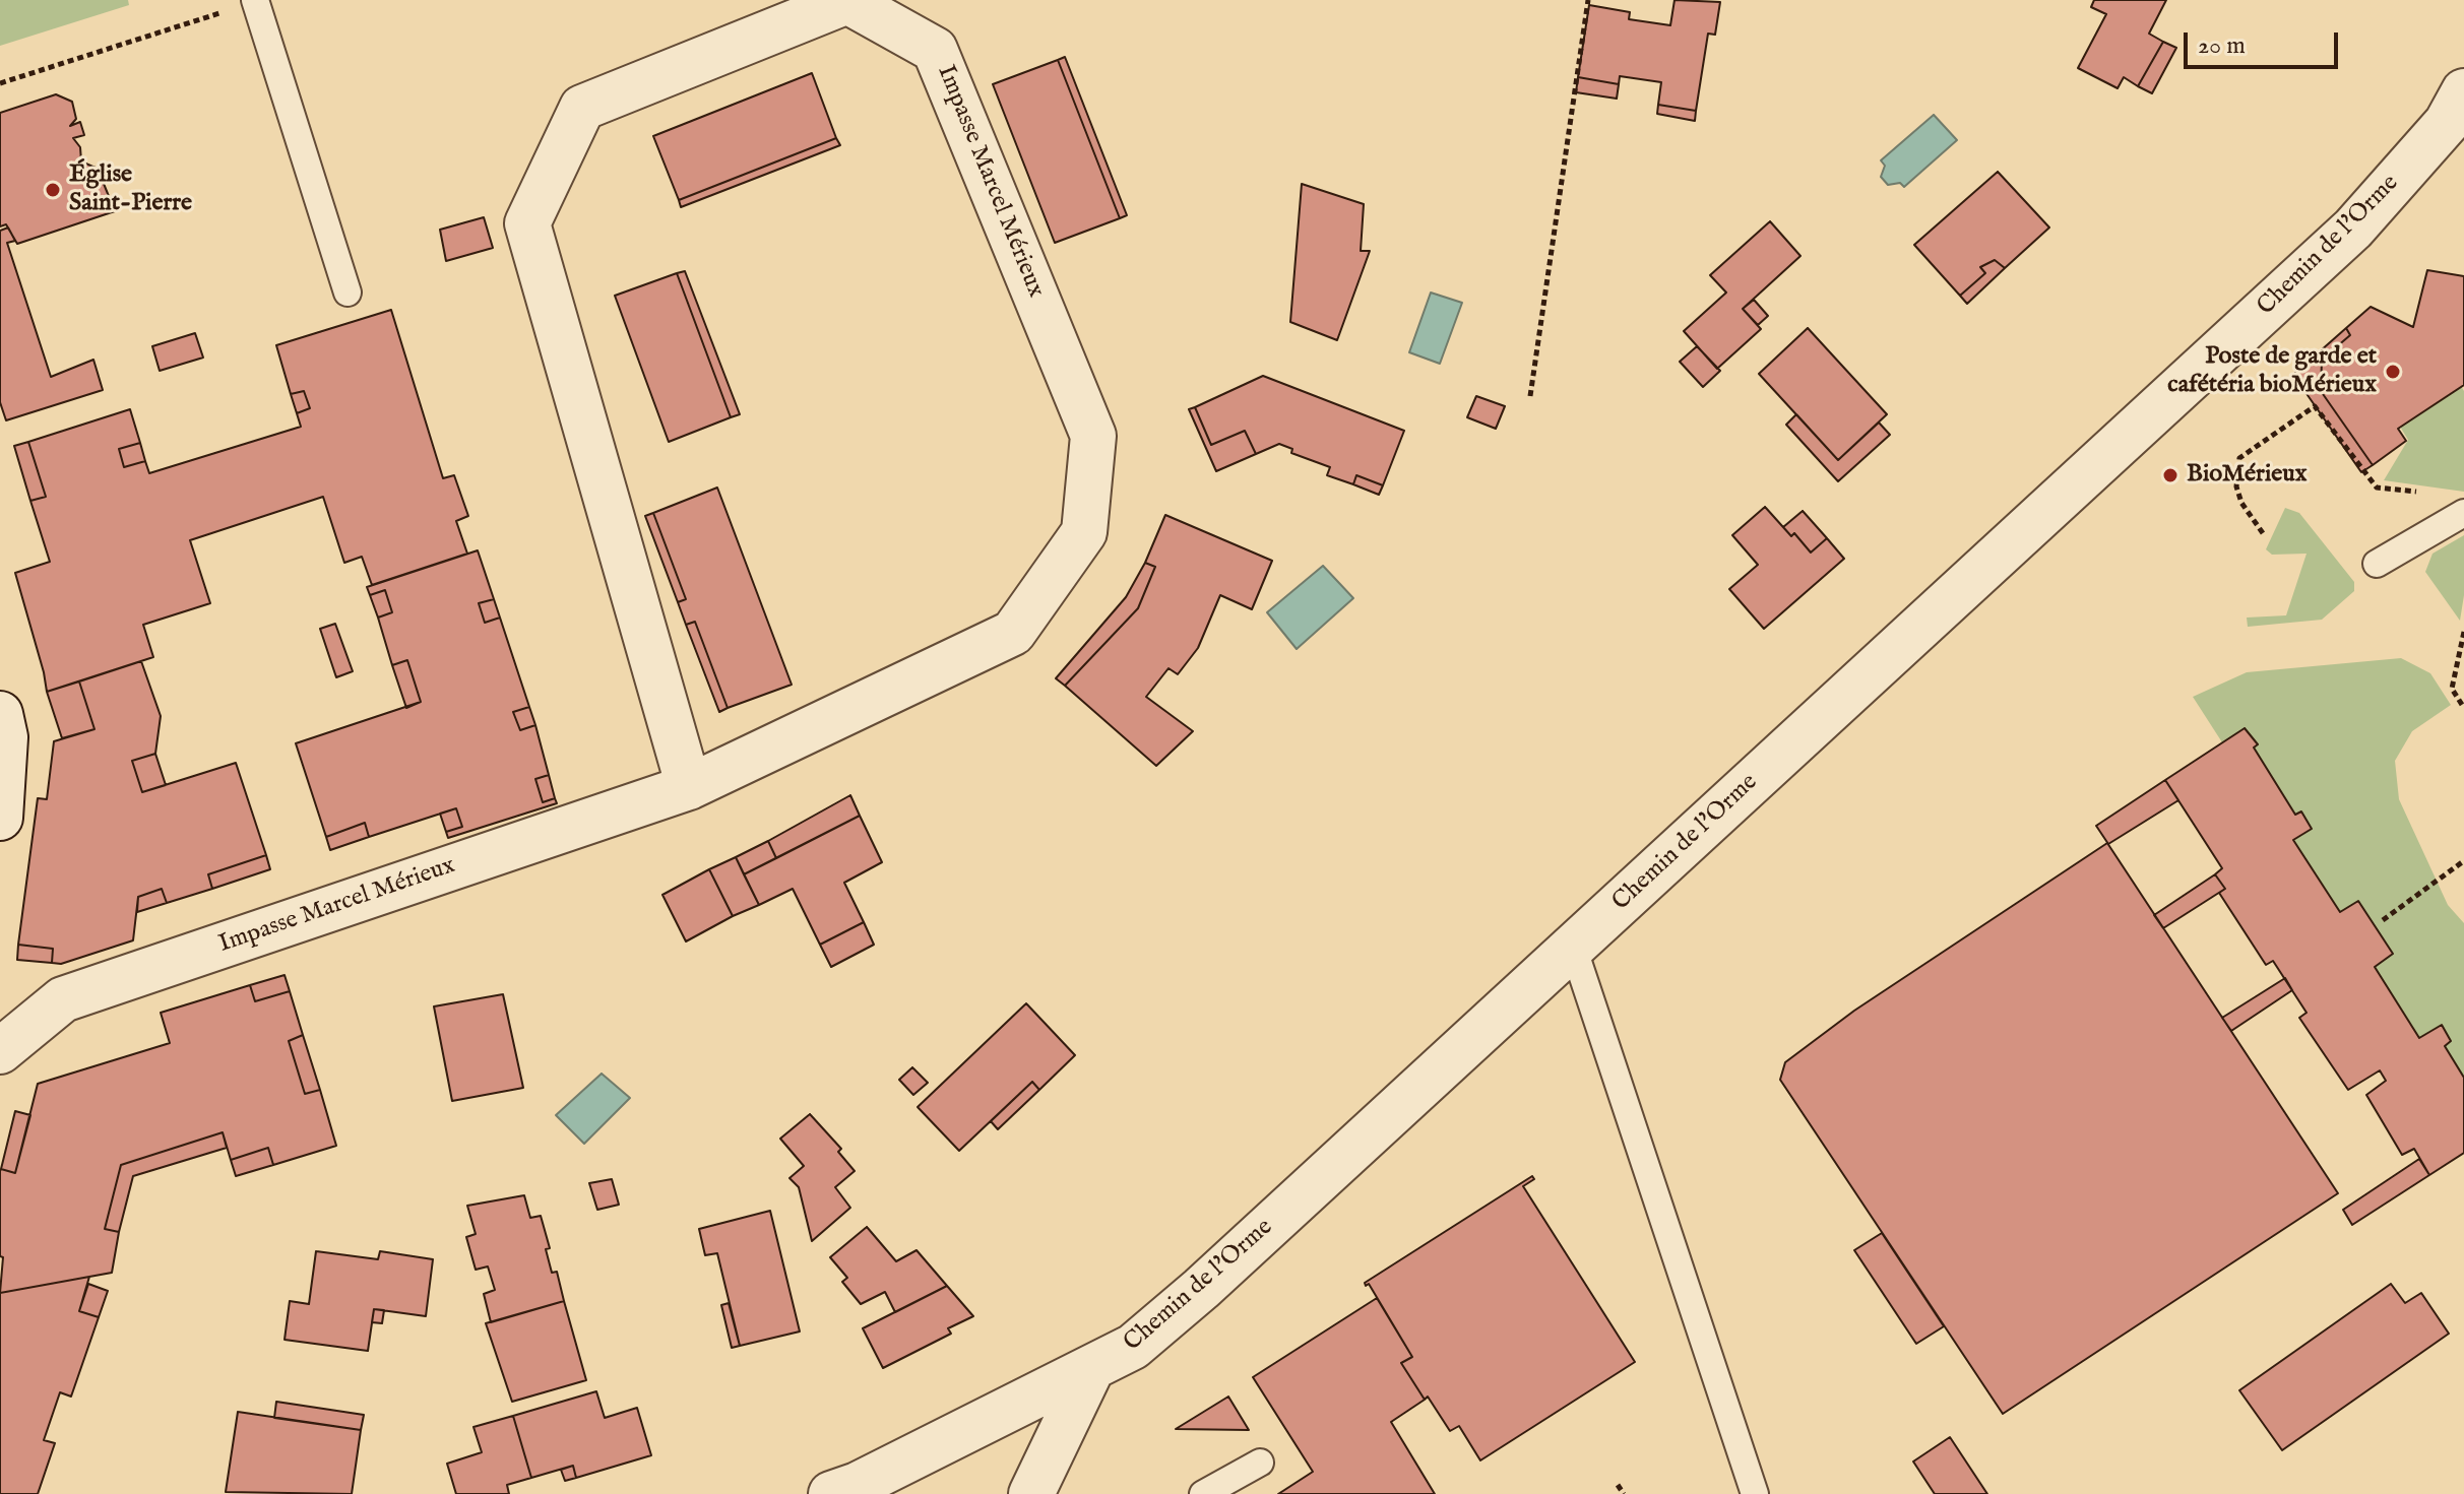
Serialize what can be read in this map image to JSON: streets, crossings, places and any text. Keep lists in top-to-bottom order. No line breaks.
{"streets":{"street":["Impasse Marcel Mérieux","Chemin de l'Orme"]},"places":["Église Saint-Pierre","Poste de garde et cafétéria bioMérieux","BioMérieux"],"scale_bar":"20 m"}
